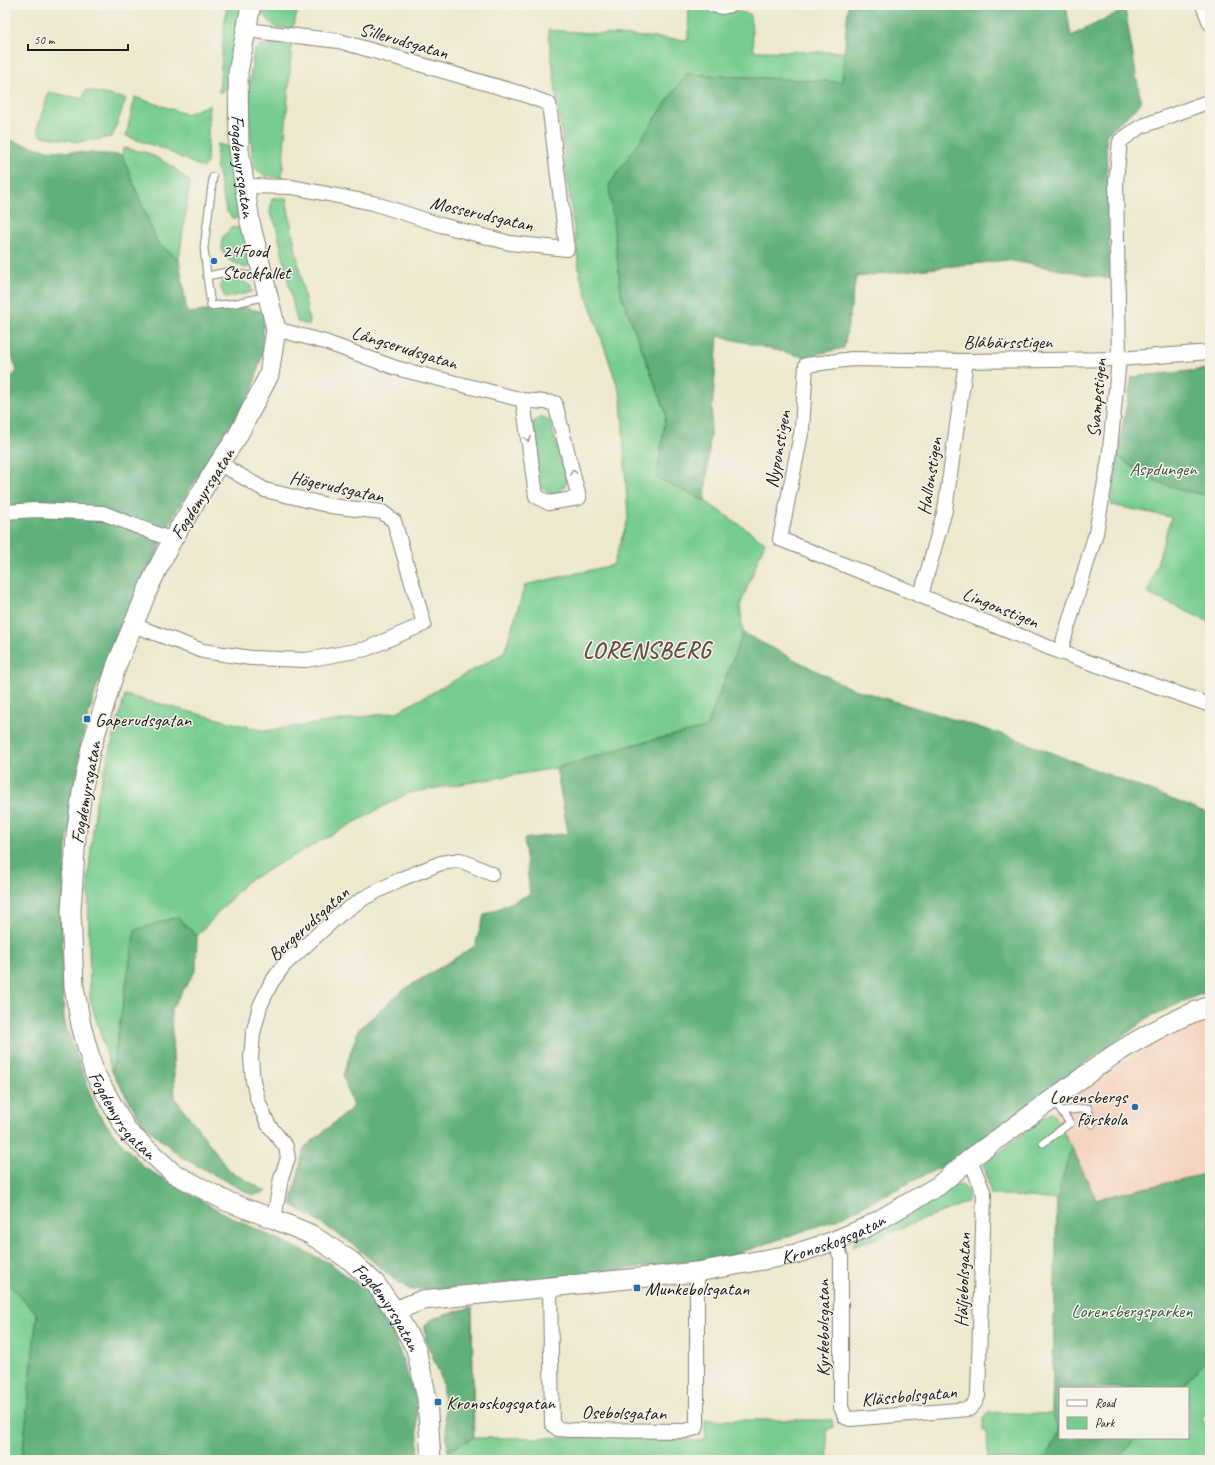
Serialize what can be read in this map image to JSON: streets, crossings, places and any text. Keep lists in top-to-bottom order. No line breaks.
{"streets":{"street":["Sillerudsgatan","Fogdemyrsgatan","Mosserudsgatan","Blåbärsstigen","Långserudsgatan","Svampstigen","Nyponstigen","Hallonstigen","Högerudsgatan","Lingonstigen","Bergerudsgatan","Kronoskogsgatan","Häljebolsgatan","Kyrkebolsgatan","Klässbolsgatan","Osebolsgatan"]},"crossings":[["Sillerudsgatan","Fogdemyrsgatan"],["Sillerudsgatan","Mosserudsgatan"],["Fogdemyrsgatan","Mosserudsgatan"],["Fogdemyrsgatan","Långserudsgatan"],["Fogdemyrsgatan","Högerudsgatan"],["Fogdemyrsgatan","Bergerudsgatan"],["Fogdemyrsgatan","Kronoskogsgatan"],["Blåbärsstigen","Svampstigen"],["Blåbärsstigen","Nyponstigen"],["Blåbärsstigen","Hallonstigen"],["Svampstigen","Lingonstigen"],["Nyponstigen","Lingonstigen"],["Hallonstigen","Lingonstigen"],["Kronoskogsgatan","Häljebolsgatan"],["Kronoskogsgatan","Kyrkebolsgatan"],["Kronoskogsgatan","Osebolsgatan"],["Häljebolsgatan","Klässbolsgatan"],["Kyrkebolsgatan","Klässbolsgatan"]],"districts":["LORENSBERG"],"parks":["Aspdungen","Lorensbergsparken"],"places":{"other":["24Food Stockfallet","Lorensbergs förskola"],"transit":["Gaperudsgatan","Munkebolsgatan","Kronoskogsgatan"]},"legend":["Road","Park"],"scale_bar":"50 m"}
